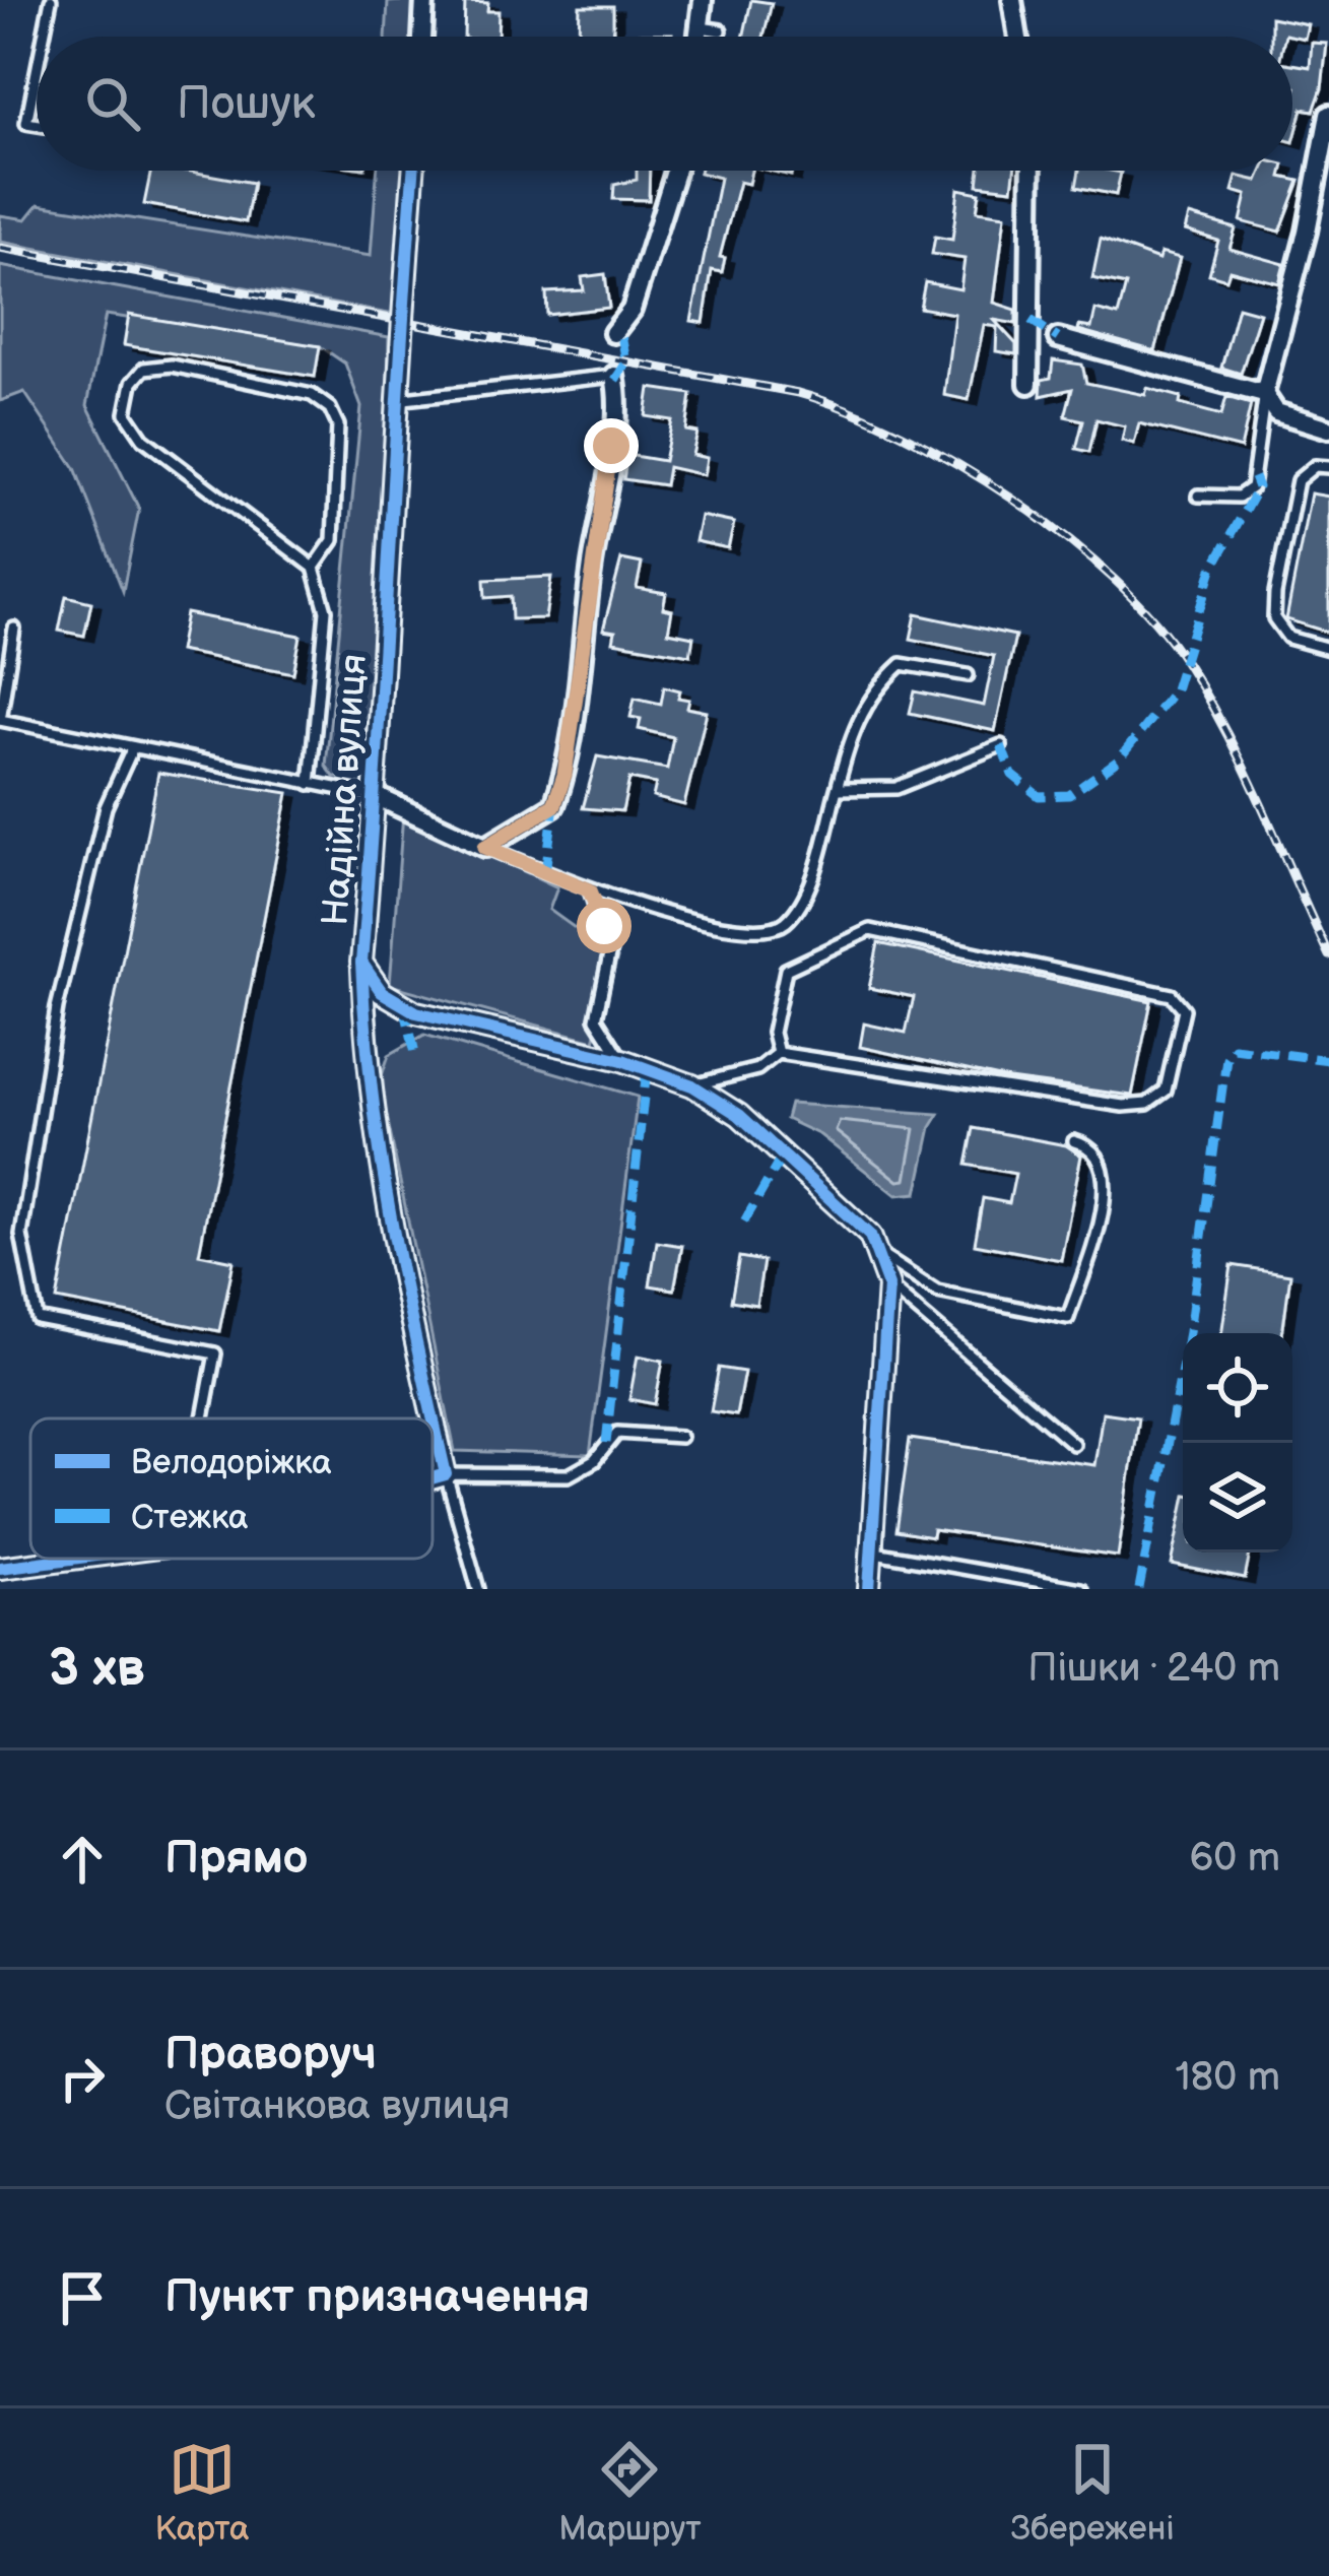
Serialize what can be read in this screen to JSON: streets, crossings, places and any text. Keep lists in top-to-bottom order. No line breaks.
{"streets":{"street":["Надійна вулиця"]},"legend":["Велодоріжка","Стежка"],"page":{"search":"Пошук","heading":["3 хв","Пішки · 240 m"],"list":[["Прямо","60 m"],["Праворуч","Світанкова вулиця","180 m"],"Пункт призначення"],"nav":["Карта","Маршрут","Збережені"]}}
